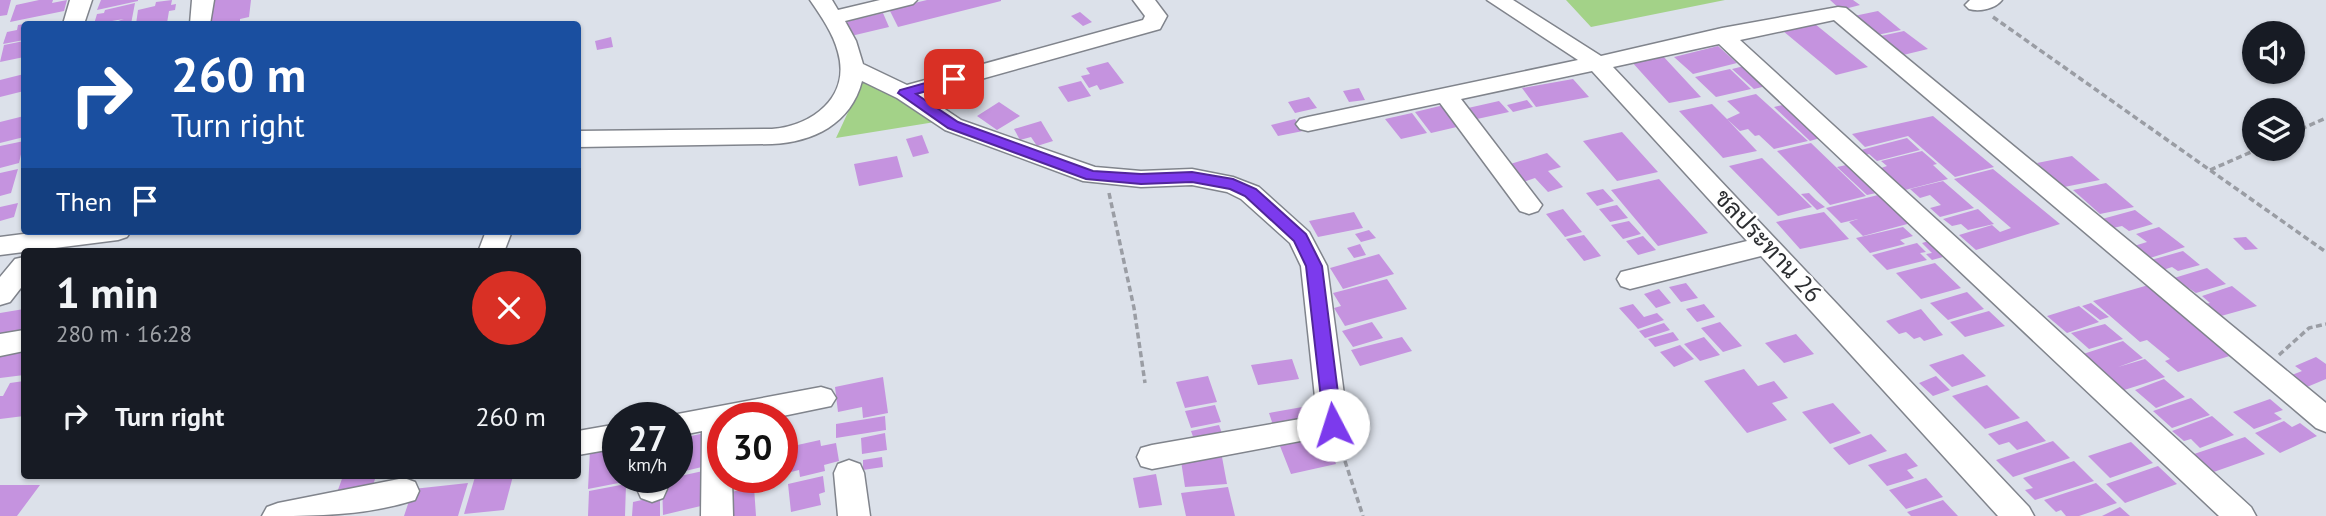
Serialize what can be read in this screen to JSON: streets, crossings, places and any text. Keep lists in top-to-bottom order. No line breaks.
{"streets":{"street":["ชลประทาน 26"]},"page":{"turn":["260 m","Turn right"],"then":"Then","heading":["1 min","280 m · 16:28"],"list":[{"name":"Turn right","value":"260 m"}],"speed":"27 km/h","limit":"30"}}
